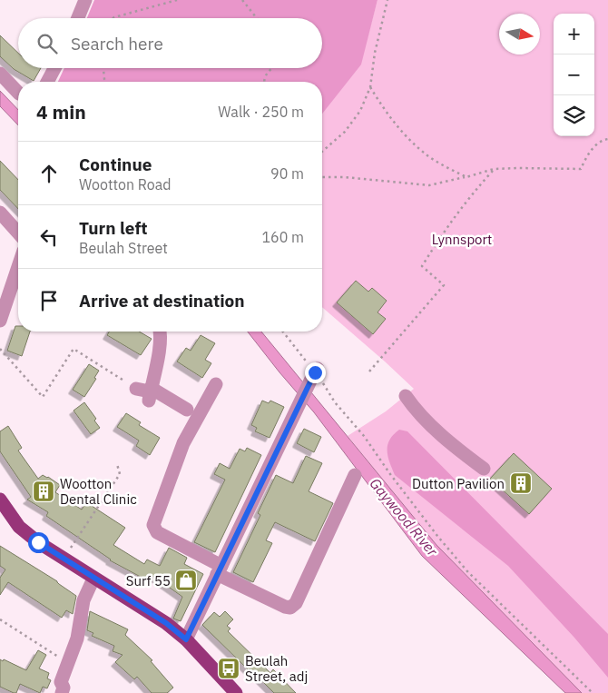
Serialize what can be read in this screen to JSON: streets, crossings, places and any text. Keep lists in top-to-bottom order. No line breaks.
{"water":["Gaywood River"],"parks":["Lynnsport"],"places":{"building":["Dutton Pavilion","Wootton Dental Clinic"],"shop":["Surf 55"],"bus stop":["Beulah Street, adj"]},"north":"right","page":{"map_buttons":["+","−"],"search":"Search here","heading":["4 min","Walk · 250 m"],"list":[["Continue","Wootton Road","90 m"],["Turn left","Beulah Street","160 m"],"Arrive at destination"]}}
